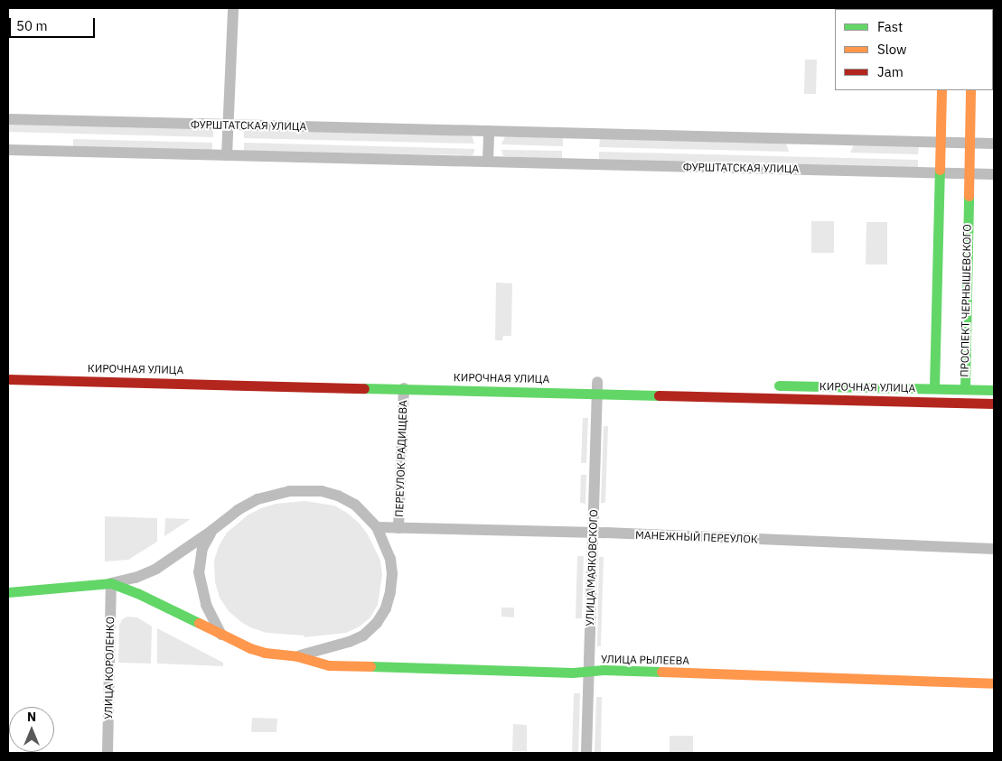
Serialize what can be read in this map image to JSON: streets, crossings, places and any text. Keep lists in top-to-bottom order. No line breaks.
{"streets":{"main road":["ПРОСПЕКТ ЧЕРНЫШЕВСКОГО","КИРОЧНАЯ УЛИЦА","УЛИЦА РЫЛЕЕВА"],"street":["ФУРШТАТСКАЯ УЛИЦА","ПЕРЕУЛОК РАДИЩЕВА","МАНЕЖНЫЙ ПЕРЕУЛОК","УЛИЦА МАЯКОВСКОГО","УЛИЦА КОРОЛЕНКО"]},"crossings":[["ФУРШТАТСКАЯ УЛИЦА","ПРОСПЕКТ ЧЕРНЫШЕВСКОГО"],["ПРОСПЕКТ ЧЕРНЫШЕВСКОГО","КИРОЧНАЯ УЛИЦА"],["КИРОЧНАЯ УЛИЦА","ПЕРЕУЛОК РАДИЩЕВА"],["КИРОЧНАЯ УЛИЦА","УЛИЦА МАЯКОВСКОГО"],["ПЕРЕУЛОК РАДИЩЕВА","МАНЕЖНЫЙ ПЕРЕУЛОК"],["МАНЕЖНЫЙ ПЕРЕУЛОК","УЛИЦА МАЯКОВСКОГО"],["УЛИЦА МАЯКОВСКОГО","УЛИЦА РЫЛЕЕВА"],["УЛИЦА РЫЛЕЕВА","УЛИЦА КОРОЛЕНКО"]],"legend":["Fast","Slow","Jam"],"scale_bar":"50 m","north":"top"}
